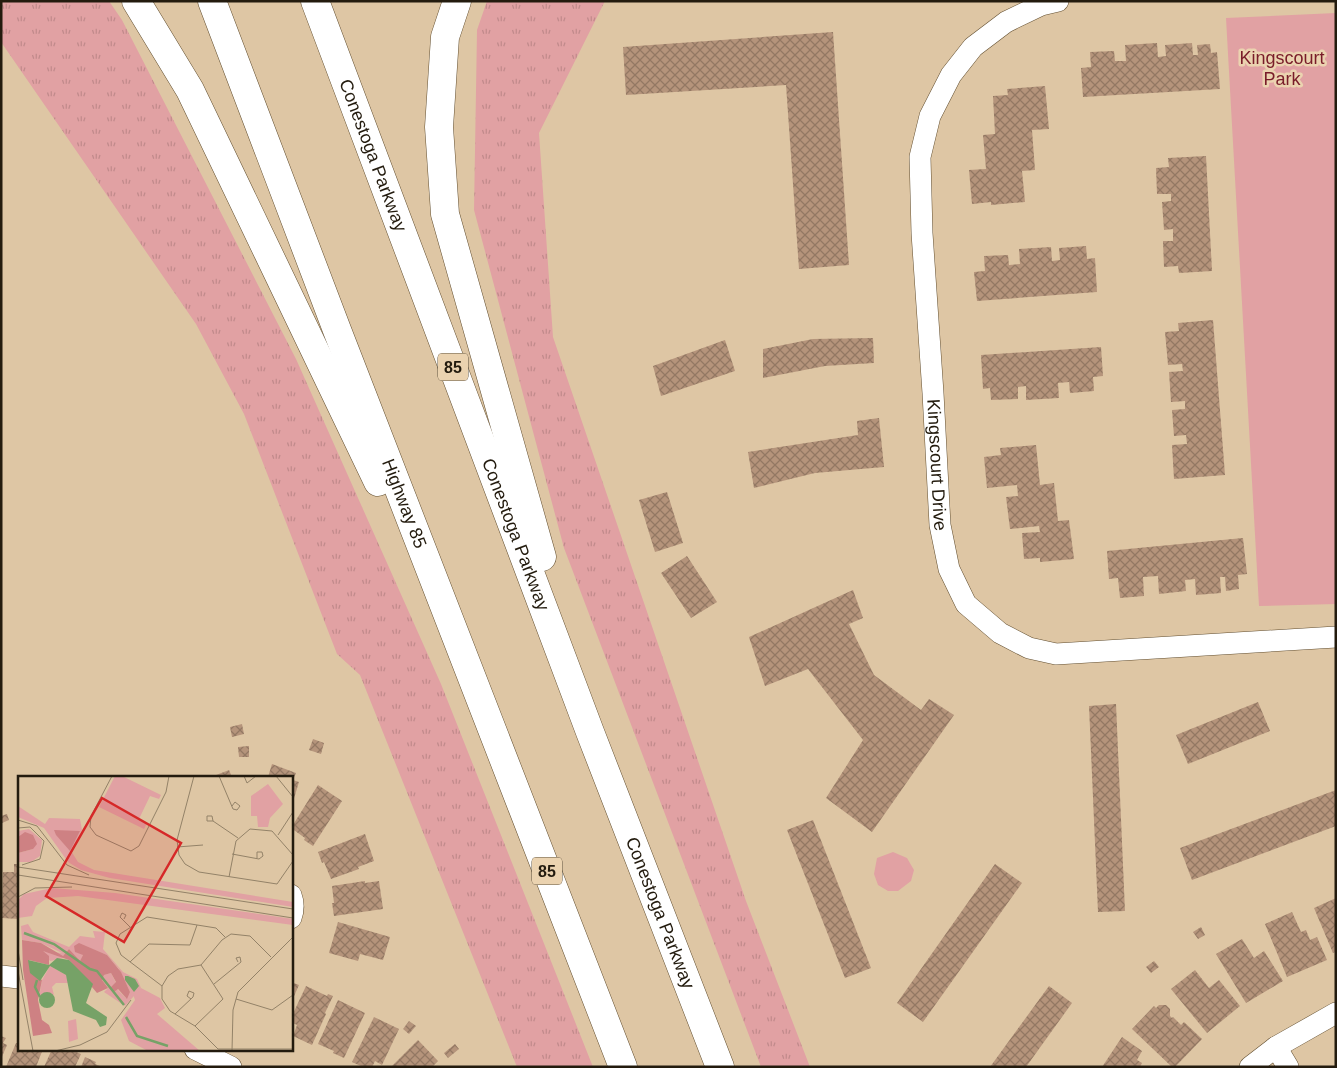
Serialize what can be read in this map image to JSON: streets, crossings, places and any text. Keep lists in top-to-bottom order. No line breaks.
{"streets":{"highway":["Conestoga Parkway","85","Highway 85"],"street":["Kingscourt Drive"]},"crossings":[["85","Highway 85"]],"parks":["Kingscourt Park"]}
